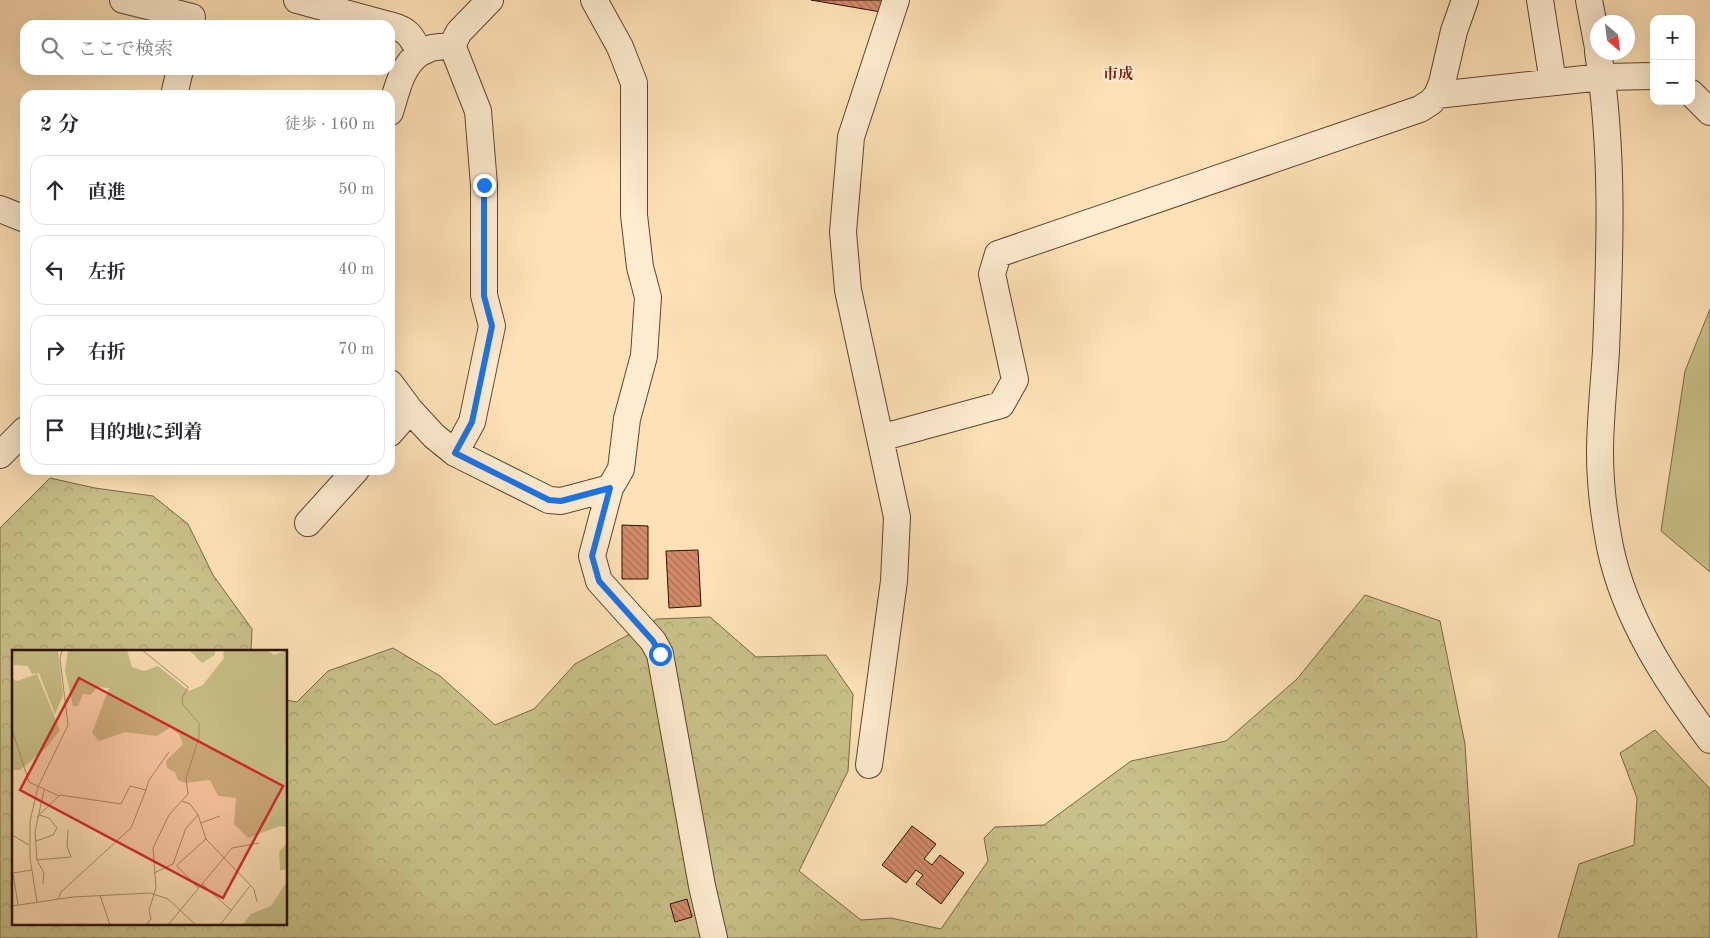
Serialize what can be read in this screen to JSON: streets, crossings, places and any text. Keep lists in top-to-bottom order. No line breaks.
{"districts":["市成"],"north":"bottom right","page":{"map_buttons":["+","−"],"search":"ここで検索","heading":["2 分","徒歩 · 160 m"],"list":[["直進","50 m"],["左折","40 m"],["右折","70 m"],"目的地に到着"]}}
